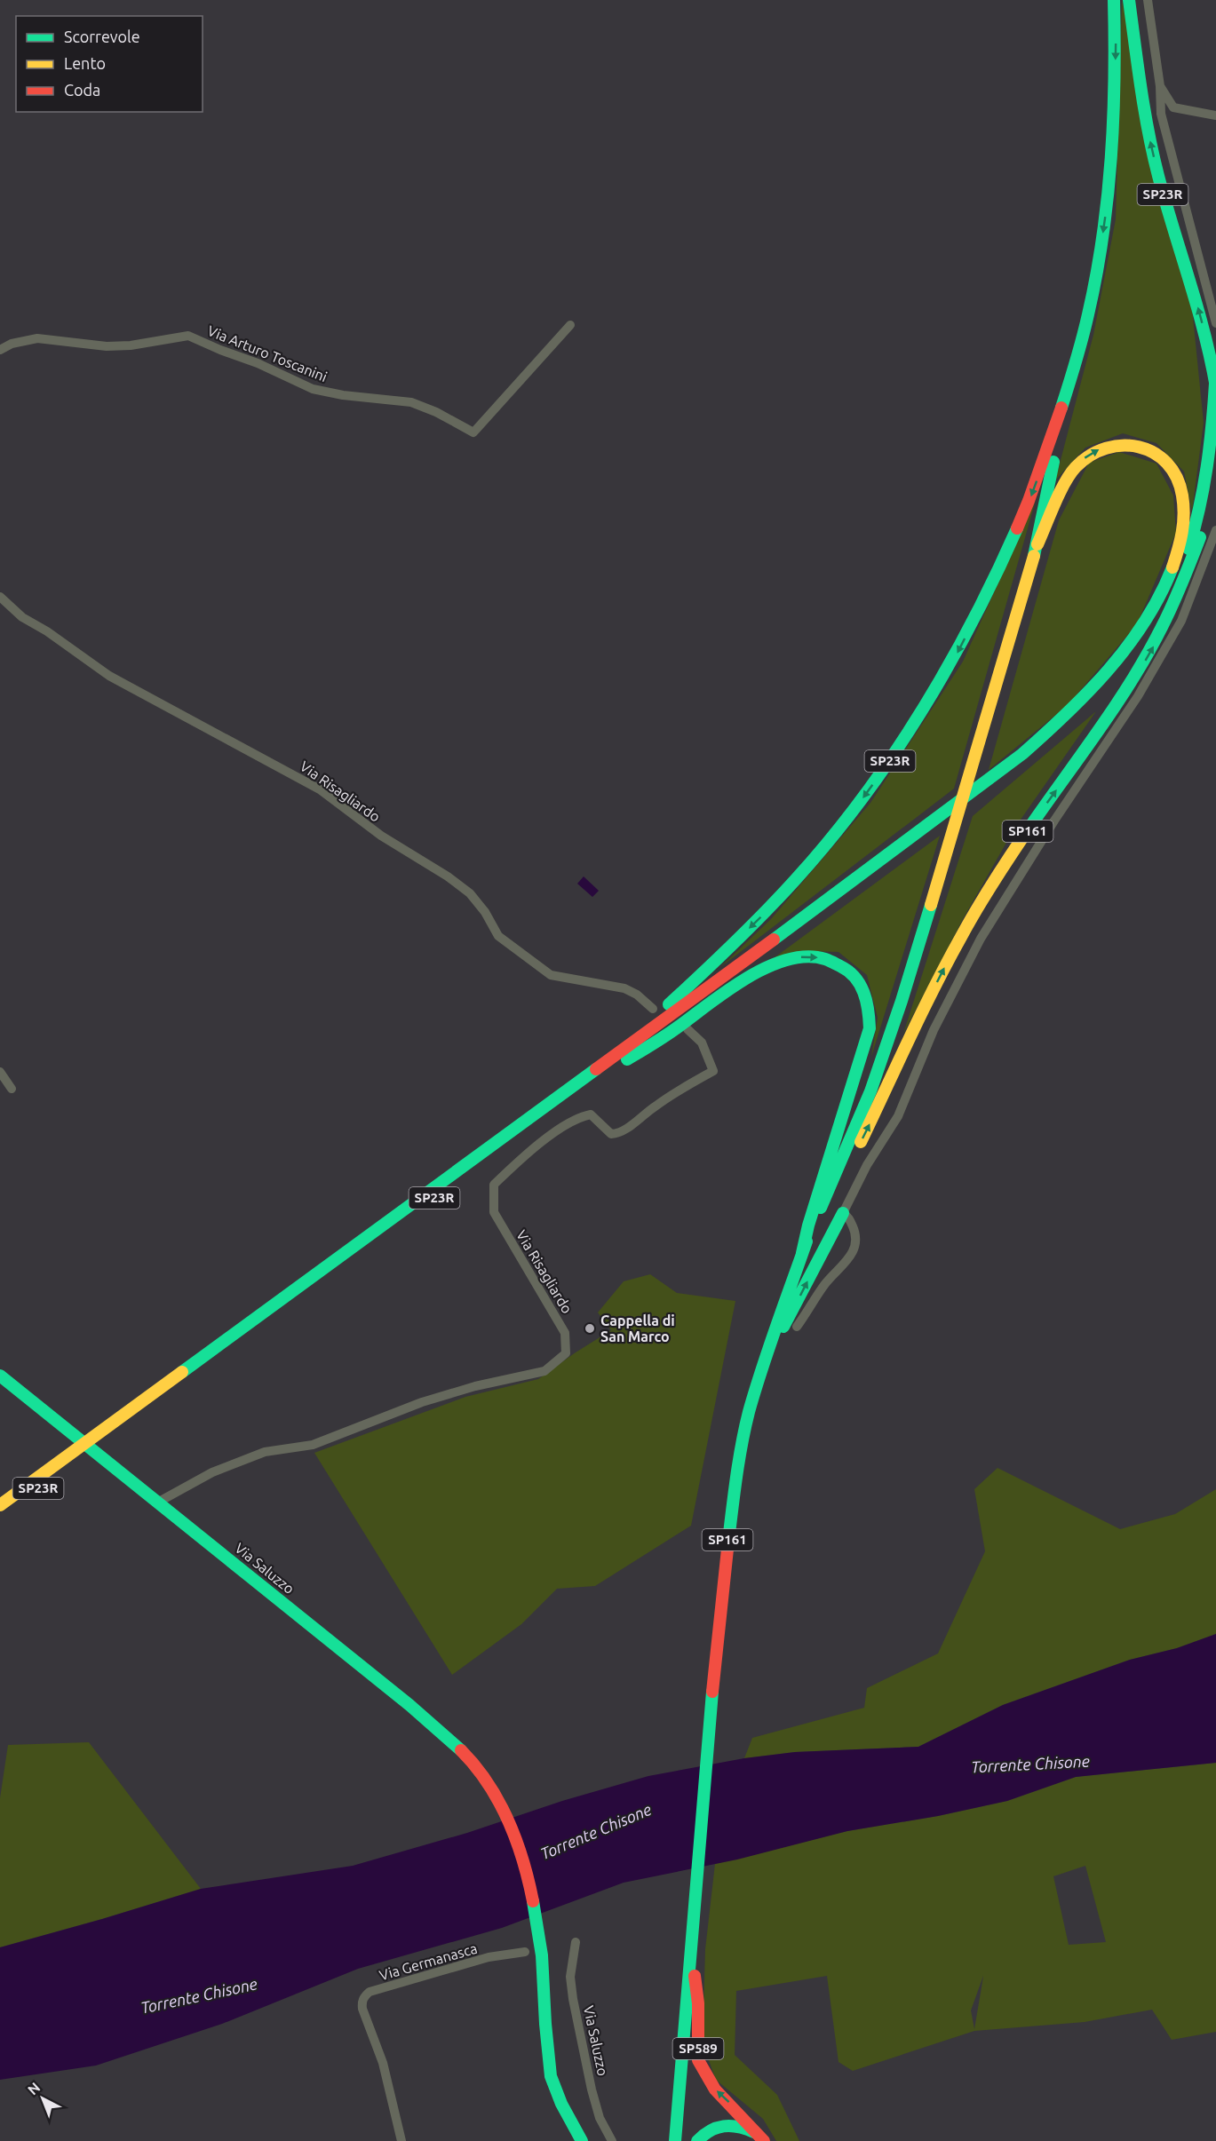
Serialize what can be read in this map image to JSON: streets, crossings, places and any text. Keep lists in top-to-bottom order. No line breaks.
{"streets":{"main road":["SP23R","SP161","Via Saluzzo","SP589"],"street":["Via Arturo Toscanini","Via Risagliardo","Via Germanasca"]},"crossings":[["SP23R","SP161"],["Via Risagliardo","Via Saluzzo"],["SP161","SP589"]],"water":["Torrente Chisone"],"places":["Cappella di San Marco"],"legend":["Scorrevole","Lento","Coda"],"north":"top left"}
